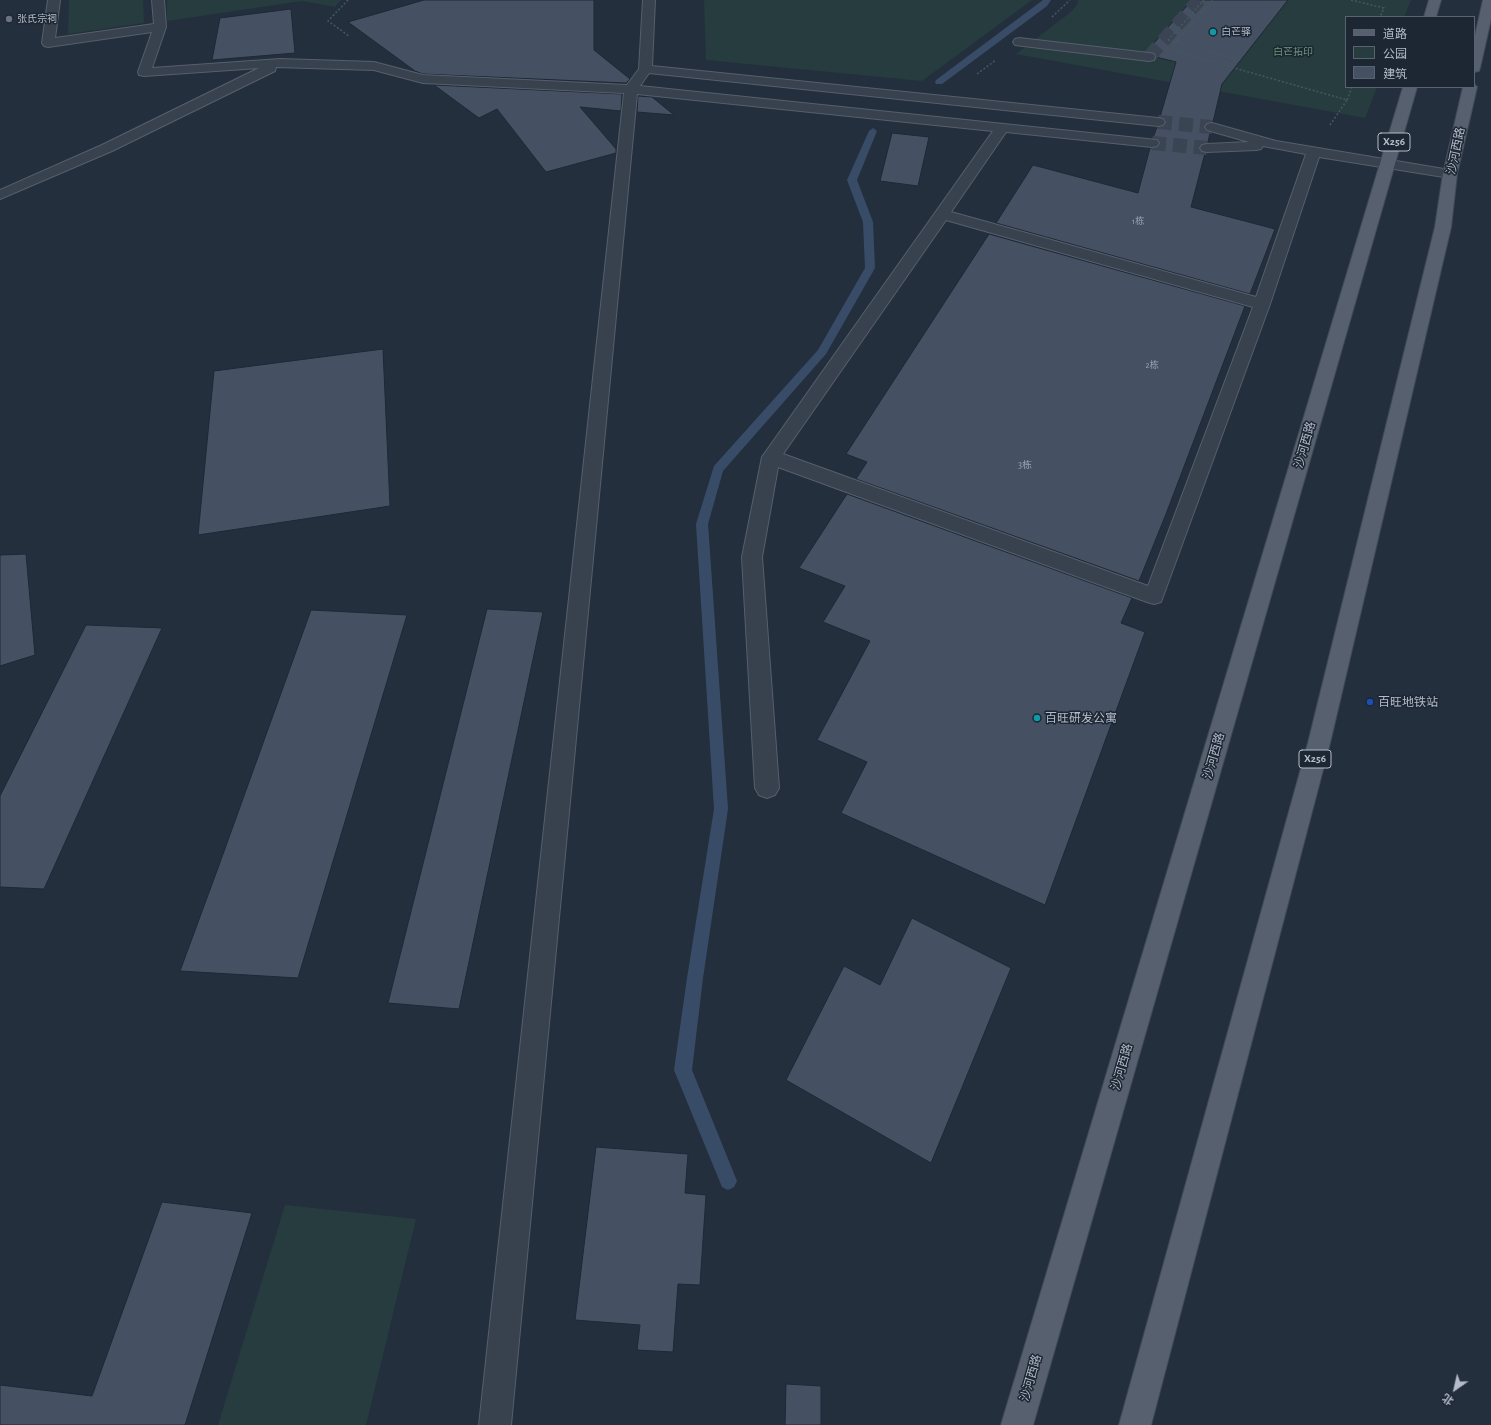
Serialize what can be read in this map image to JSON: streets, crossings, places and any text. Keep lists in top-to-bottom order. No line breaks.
{"streets":{"main road":["X256","沙河西路"]},"parks":["白芒拓印"],"places":["张氏宗祠","白芒驿","百旺地铁站","百旺研发公寓"],"house_numbers":["1栋","2栋","3栋"],"legend":["道路","公园","建筑"],"north":"bottom left"}
